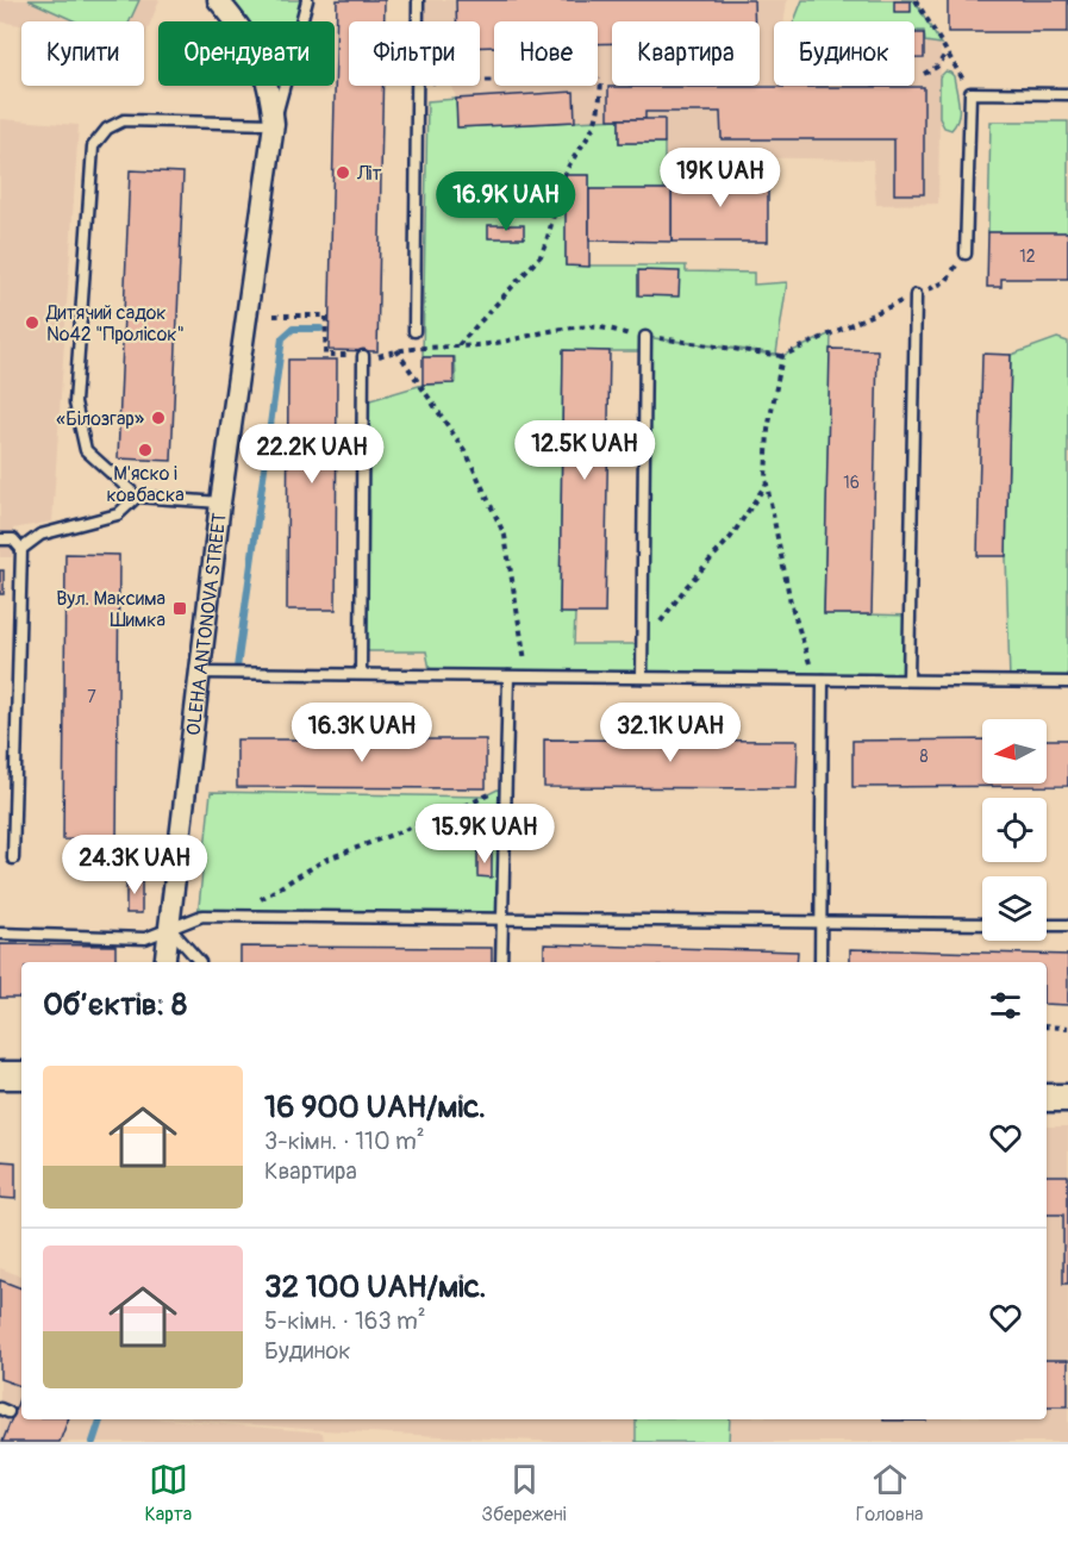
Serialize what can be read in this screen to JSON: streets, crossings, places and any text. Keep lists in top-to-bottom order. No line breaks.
{"streets":{"street":["OLEHA ANTONOVA STREET"]},"places":{"other":["Літ","Дитячий садок №42 \"Пролісок\"","«Білозгар»","М'яско і ковбаска"],"transit":["Вул. Максима Шимка"]},"house_numbers":["12","16","7","8"],"north":"left","page":{"chip":["Купити","Орендувати","Фільтри","Нове","Квартира","Будинок"],"price":["19K UAH","16.9K UAH","12.5K UAH","22.2K UAH","16.3K UAH","32.1K UAH","15.9K UAH","24.3K UAH"],"heading":"Об’єктів: 8","list":[{"name":"16 900 UAH/міс.","note":"3-кімн. · 110 m² · Квартира"},{"name":"32 100 UAH/міс.","note":"5-кімн. · 163 m² · Будинок"}],"tabs":["Карта","Збережені","Головна"]}}
